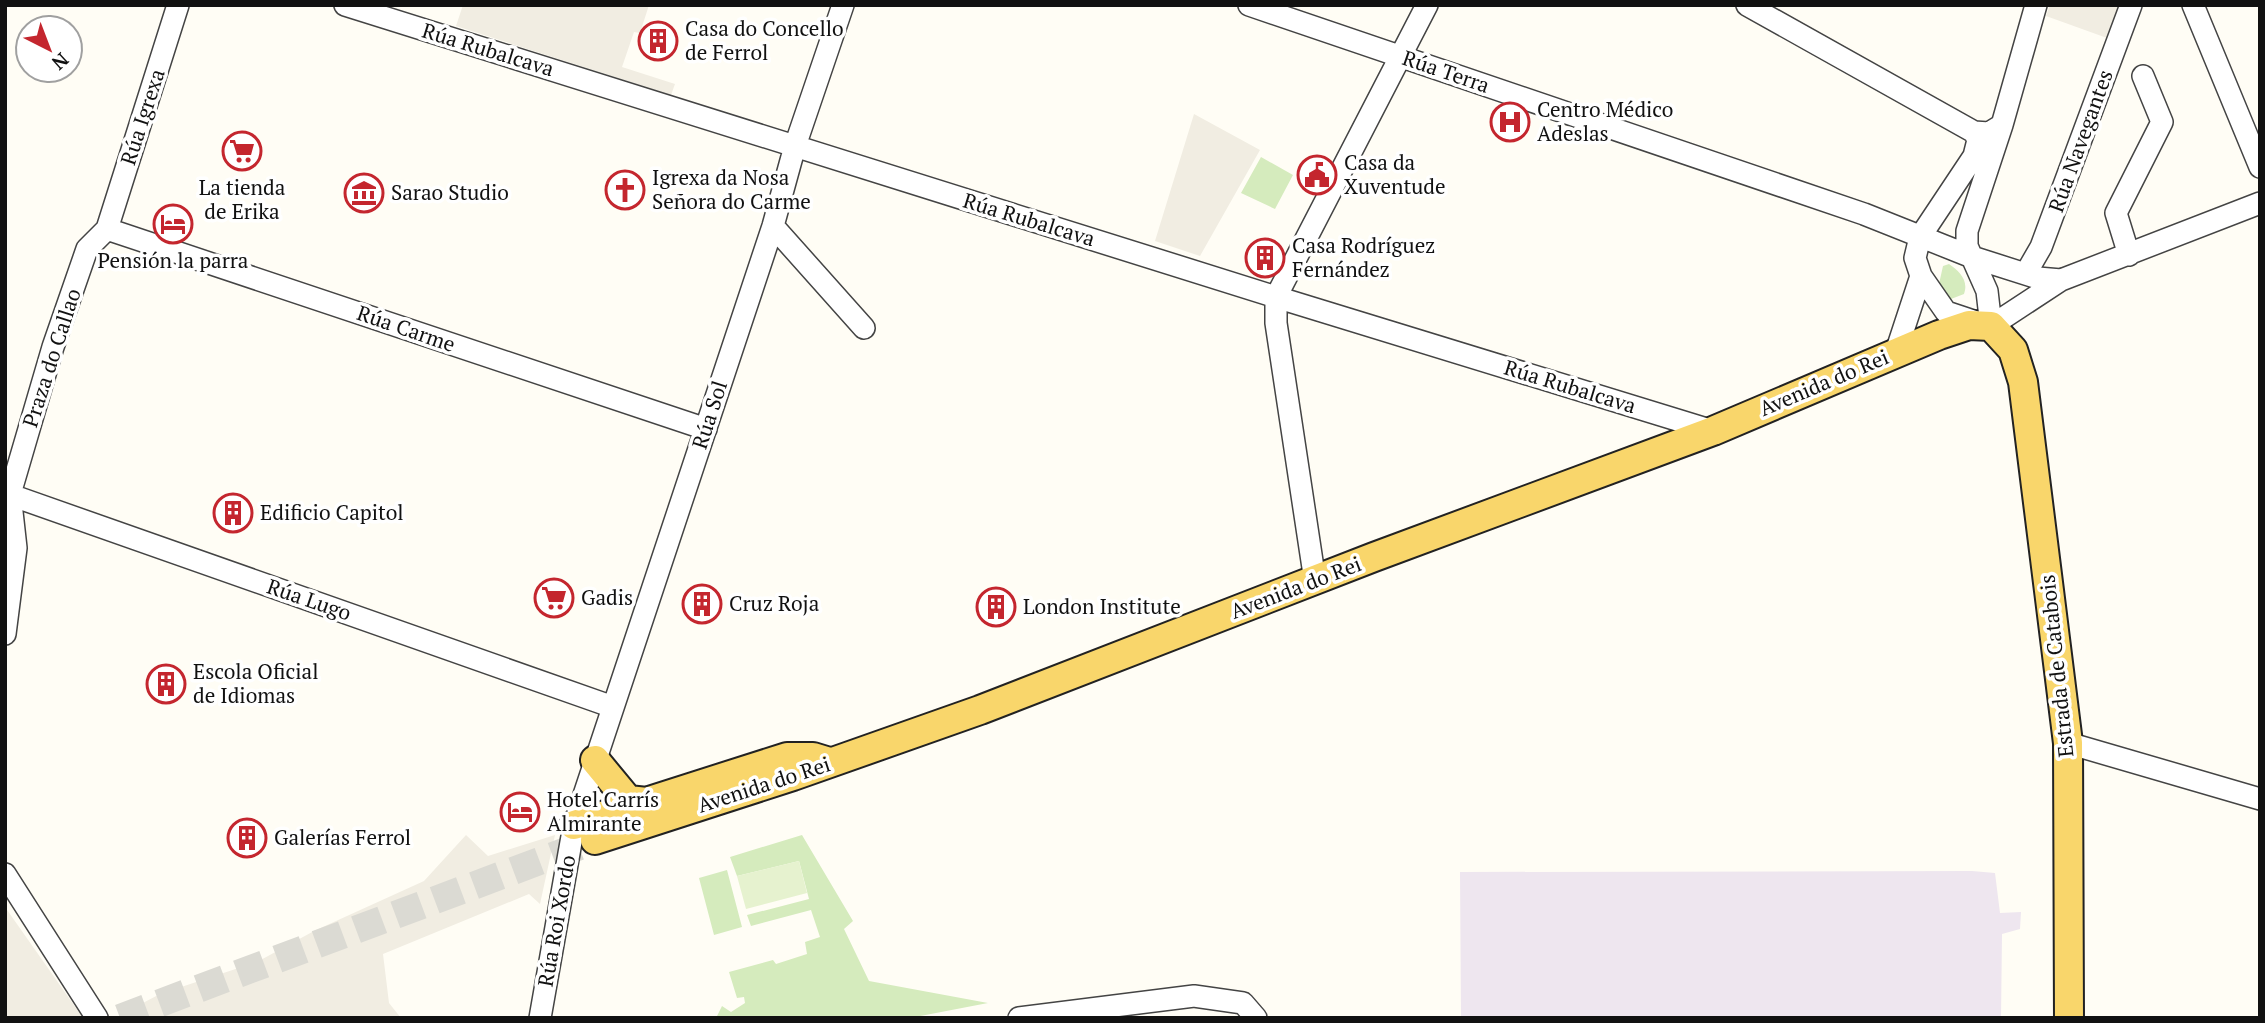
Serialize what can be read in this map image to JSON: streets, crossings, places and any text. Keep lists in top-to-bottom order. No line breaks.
{"streets":{"main road":["Avenida do Rei","Estrada de Catabois"],"street":["Rúa Rubalcava","Rúa Terra","Rúa Igrexa","Rúa Navegantes","Rúa Carme","Praza do Callao","Rúa Sol","Rúa Lugo","Rúa Roi Xordo"]},"crossings":[["Rúa Rubalcava","Avenida do Rei"],["Rúa Rubalcava","Rúa Sol"],["Rúa Terra","Rúa Navegantes"],["Rúa Igrexa","Rúa Carme"],["Rúa Igrexa","Praza do Callao"],["Rúa Carme","Praza do Callao"],["Rúa Carme","Rúa Sol"],["Praza do Callao","Rúa Lugo"],["Avenida do Rei","Rúa Sol"],["Avenida do Rei","Estrada de Catabois"],["Avenida do Rei","Rúa Roi Xordo"],["Rúa Sol","Rúa Lugo"],["Rúa Sol","Rúa Roi Xordo"]],"places":{"building":["Casa do Concello de Ferrol","Casa Rodríguez Fernández","Edificio Capitol","Cruz Roja","London Institute","Escola Oficial de Idiomas","Galerías Ferrol"],"hospital":["Centro Médico Adeslas"],"supermarket":["La tienda de Erika","Gadis"],"public building":["Casa da Xuventude"],"church":["Igrexa da Nosa Señora do Carme"],"museum":["Sarao Studio"],"hotel":["Pensión la parra","Hotel Carrís Almirante"]},"north":"bottom right"}
